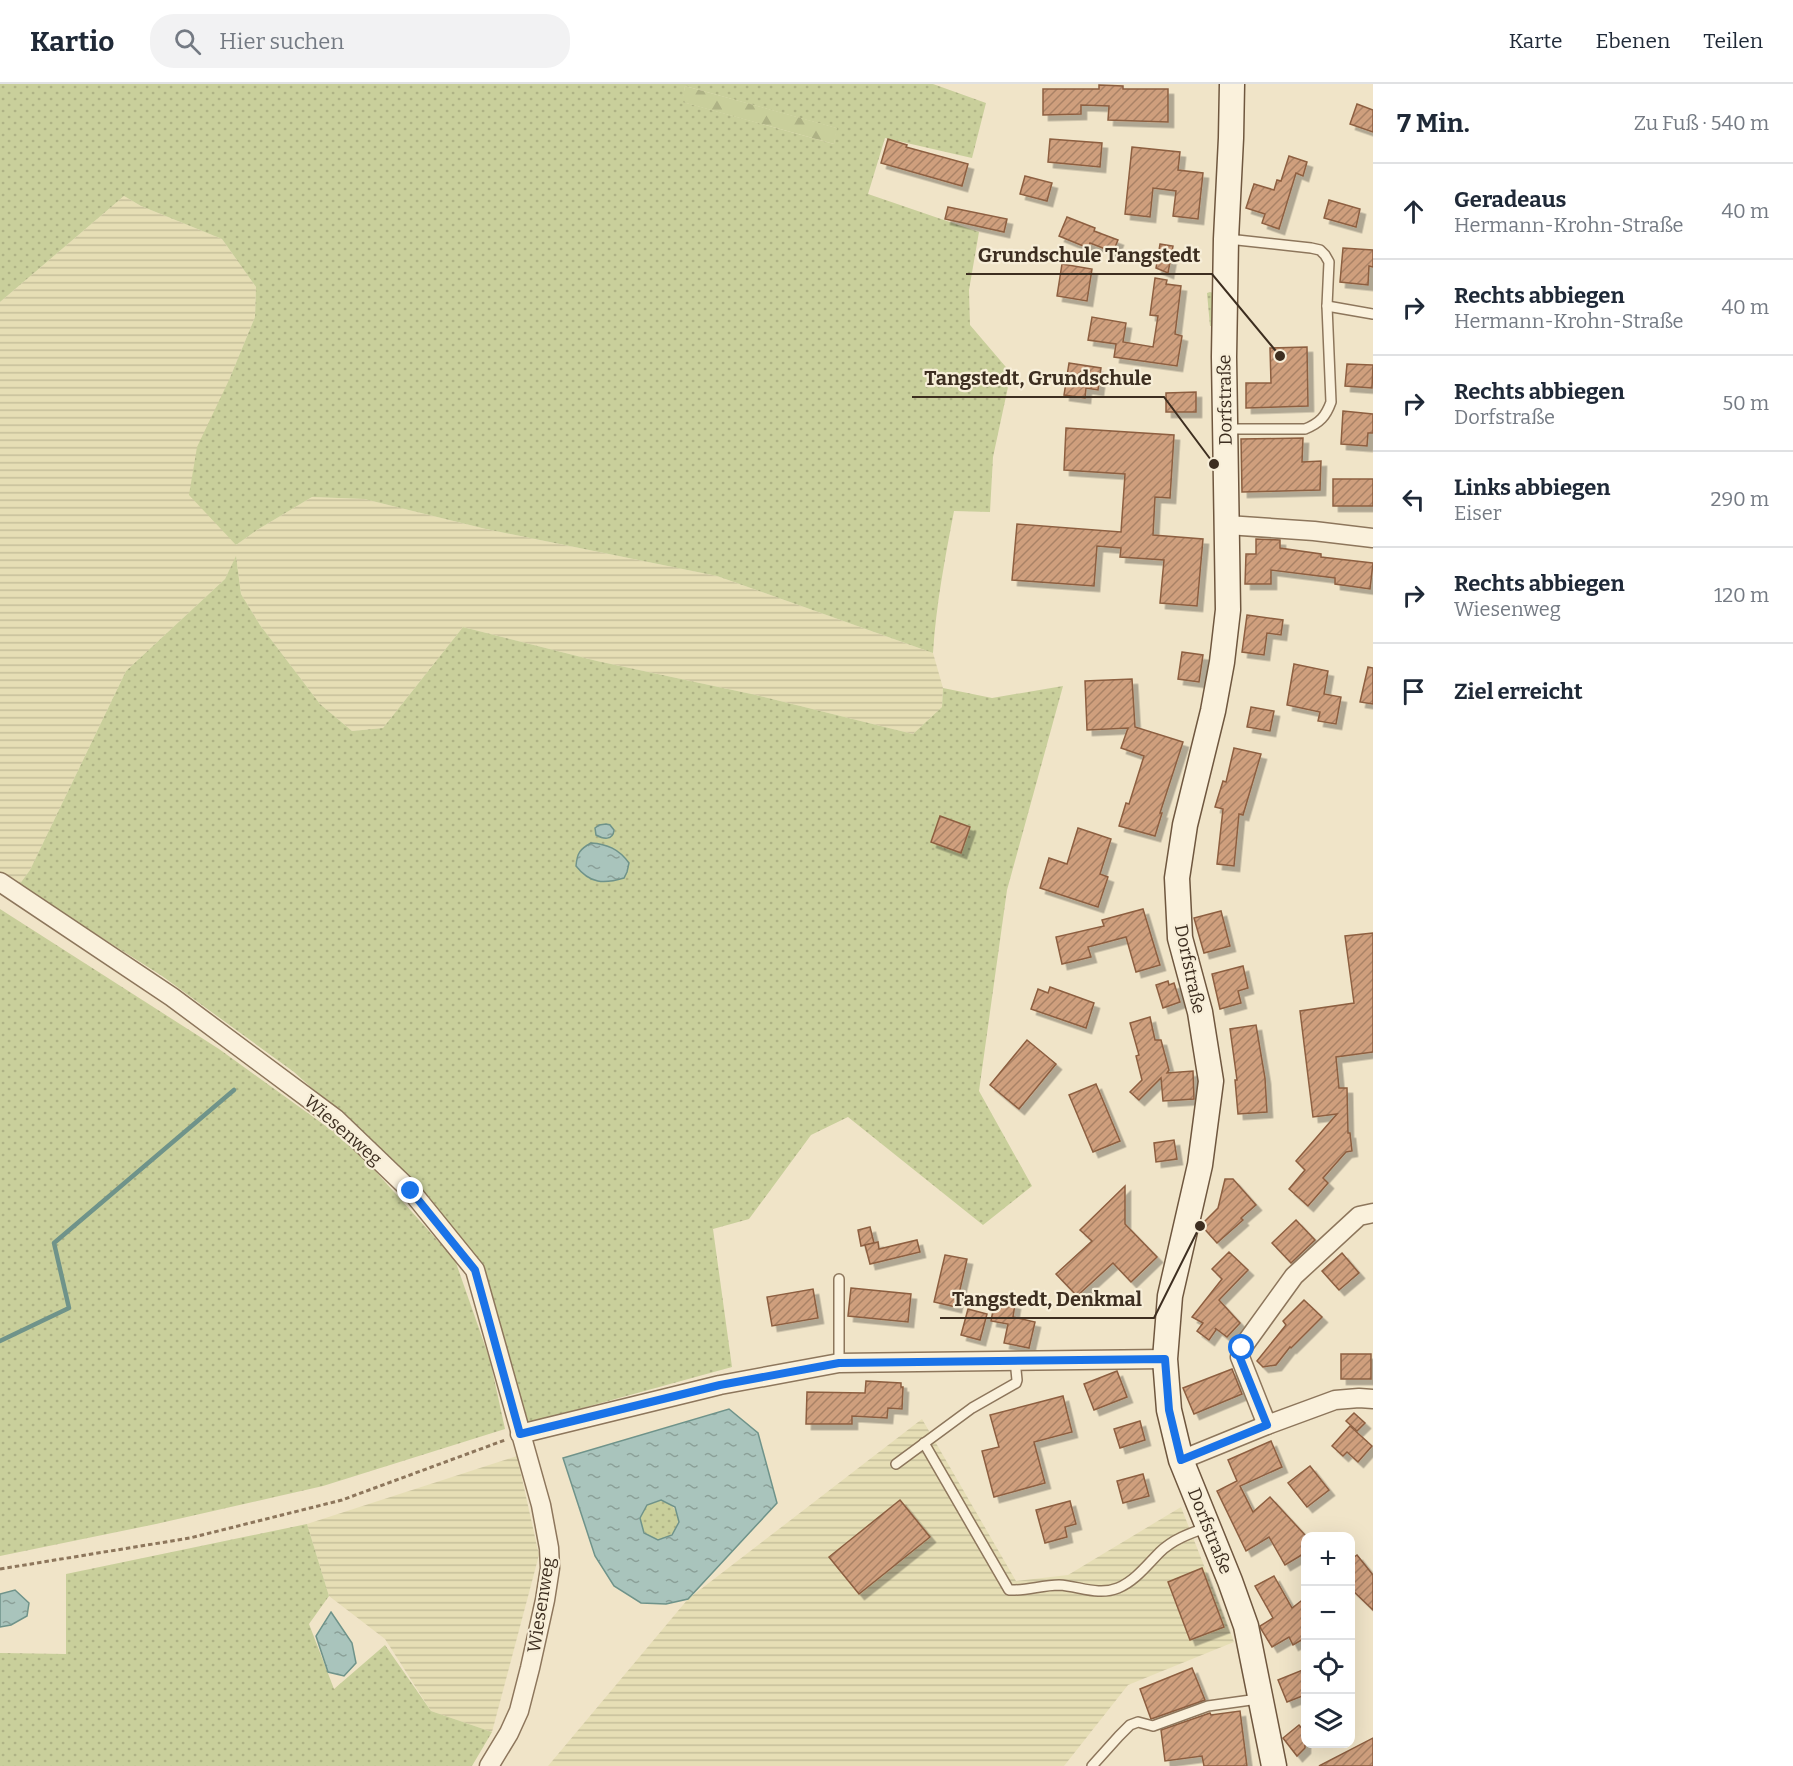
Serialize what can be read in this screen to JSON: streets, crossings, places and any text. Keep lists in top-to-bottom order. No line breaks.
{"streets":{"main road":["Dorfstraße"],"street":["Wiesenweg"]},"places":["Grundschule Tangstedt","Tangstedt, Grundschule","Tangstedt, Denkmal"],"page":{"header":"Kartio","search":"Hier suchen","nav":["Karte","Ebenen","Teilen"],"heading":["7 Min.","Zu Fuß · 540 m"],"list":[["Geradeaus","Hermann-Krohn-Straße","40 m"],["Rechts abbiegen","Hermann-Krohn-Straße","40 m"],["Rechts abbiegen","Dorfstraße","50 m"],["Links abbiegen","Eiser","290 m"],["Rechts abbiegen","Wiesenweg","120 m"],"Ziel erreicht"],"map_buttons":["+","−"]}}
